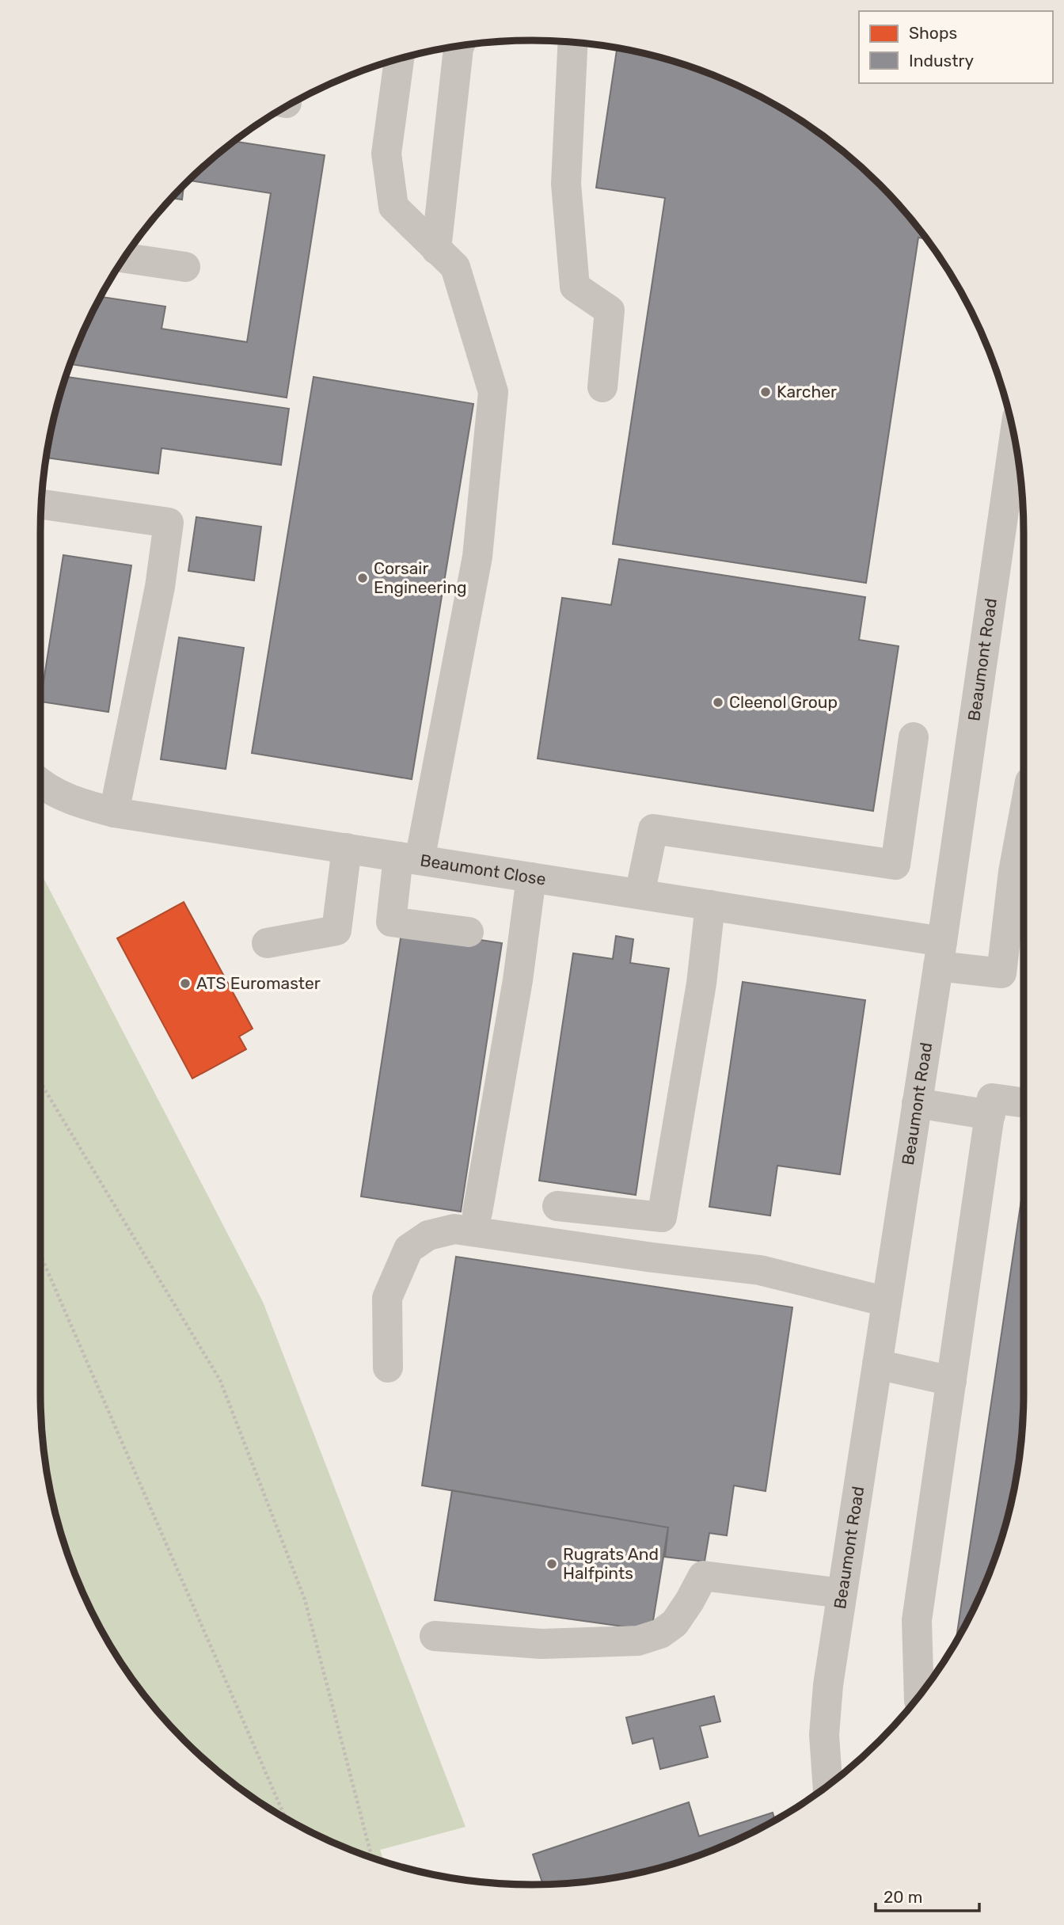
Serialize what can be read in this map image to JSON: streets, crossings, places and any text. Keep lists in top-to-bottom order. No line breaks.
{"streets":{"street":["Beaumont Road","Beaumont Close"]},"crossings":[["Beaumont Road","Beaumont Close"]],"places":["Karcher","Corsair Engineering","Cleenol Group","ATS Euromaster","Rugrats And Halfpints"],"legend":["Shops","Industry"],"scale_bar":"20 m"}
